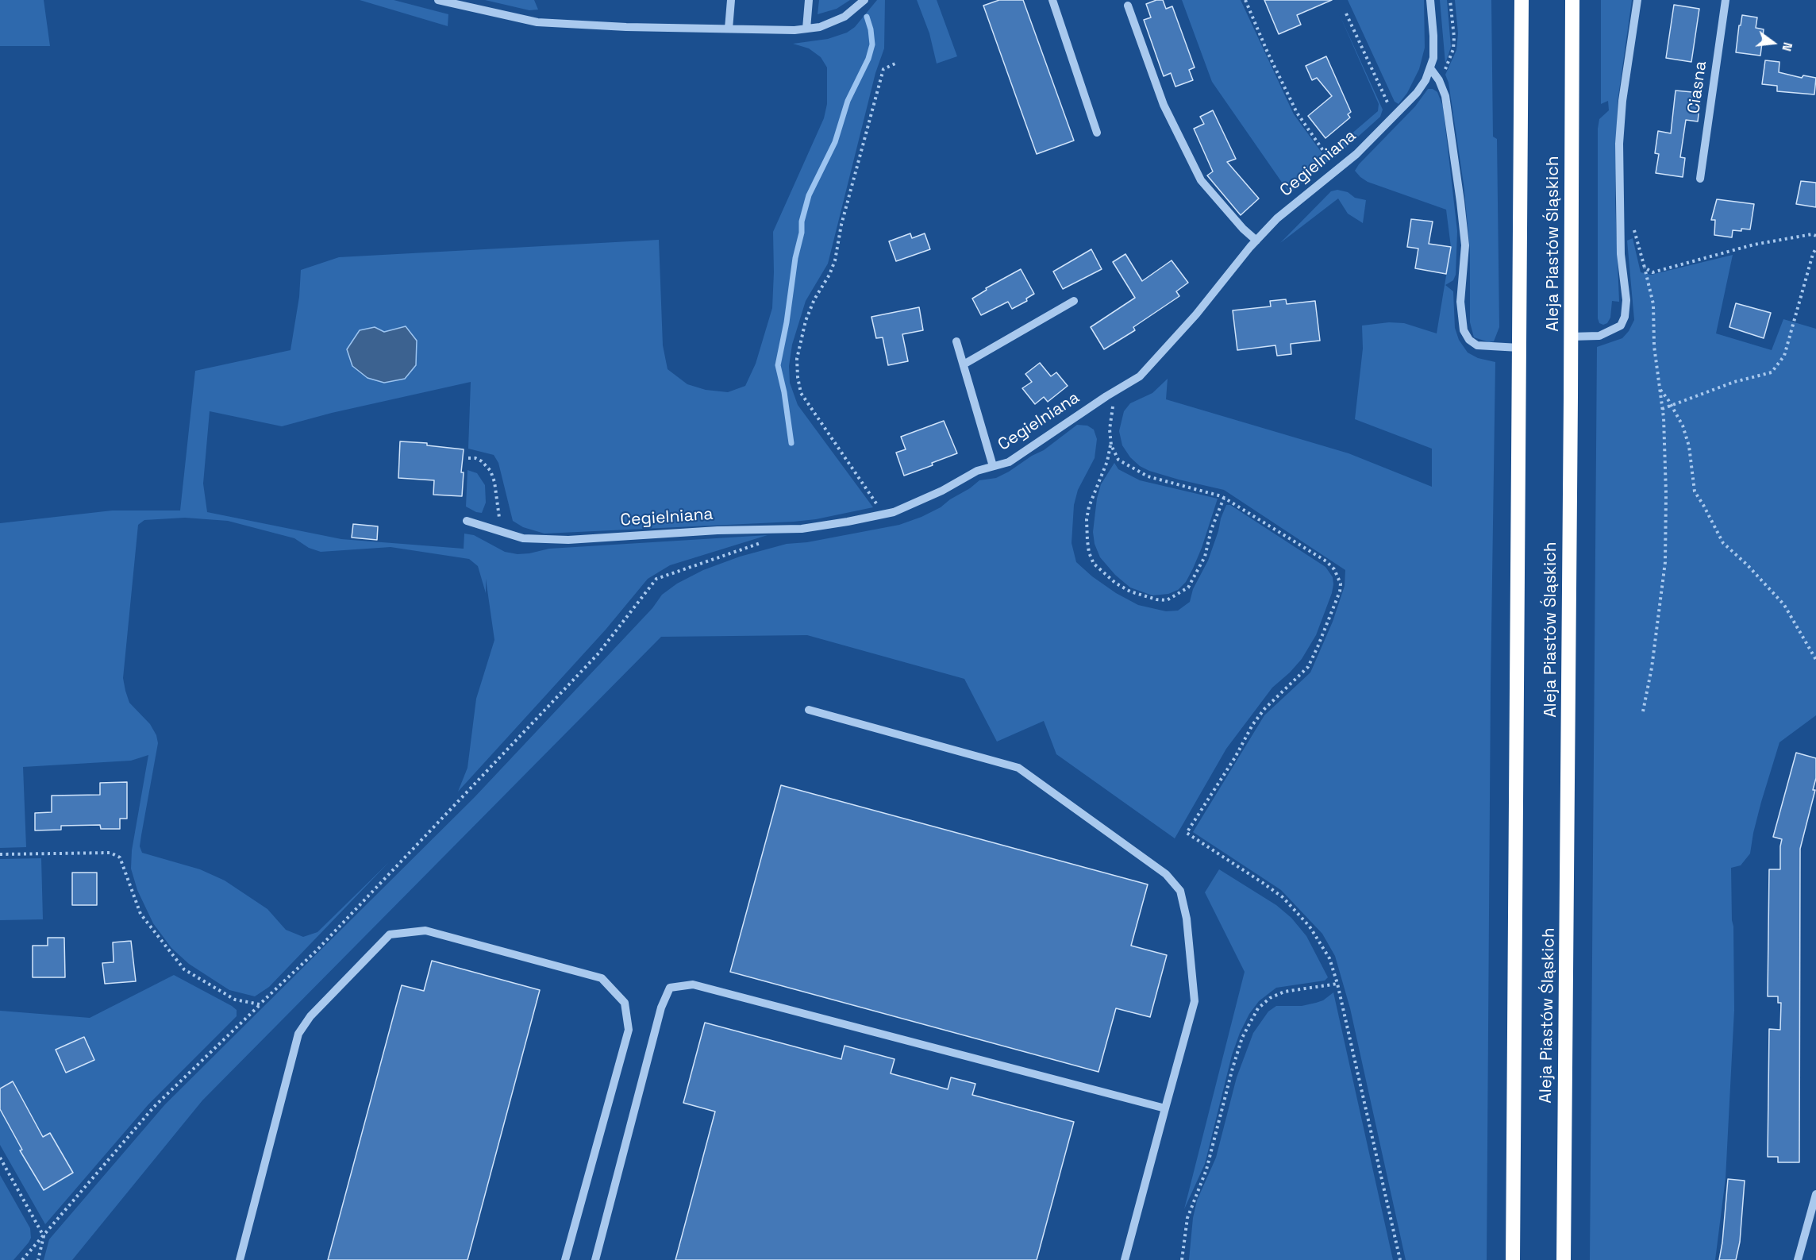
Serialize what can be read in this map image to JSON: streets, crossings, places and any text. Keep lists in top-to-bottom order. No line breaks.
{"streets":{"highway":["Aleja Piastów Śląskich"],"street":["Ciasna","Cegielniana"]},"north":"right"}
